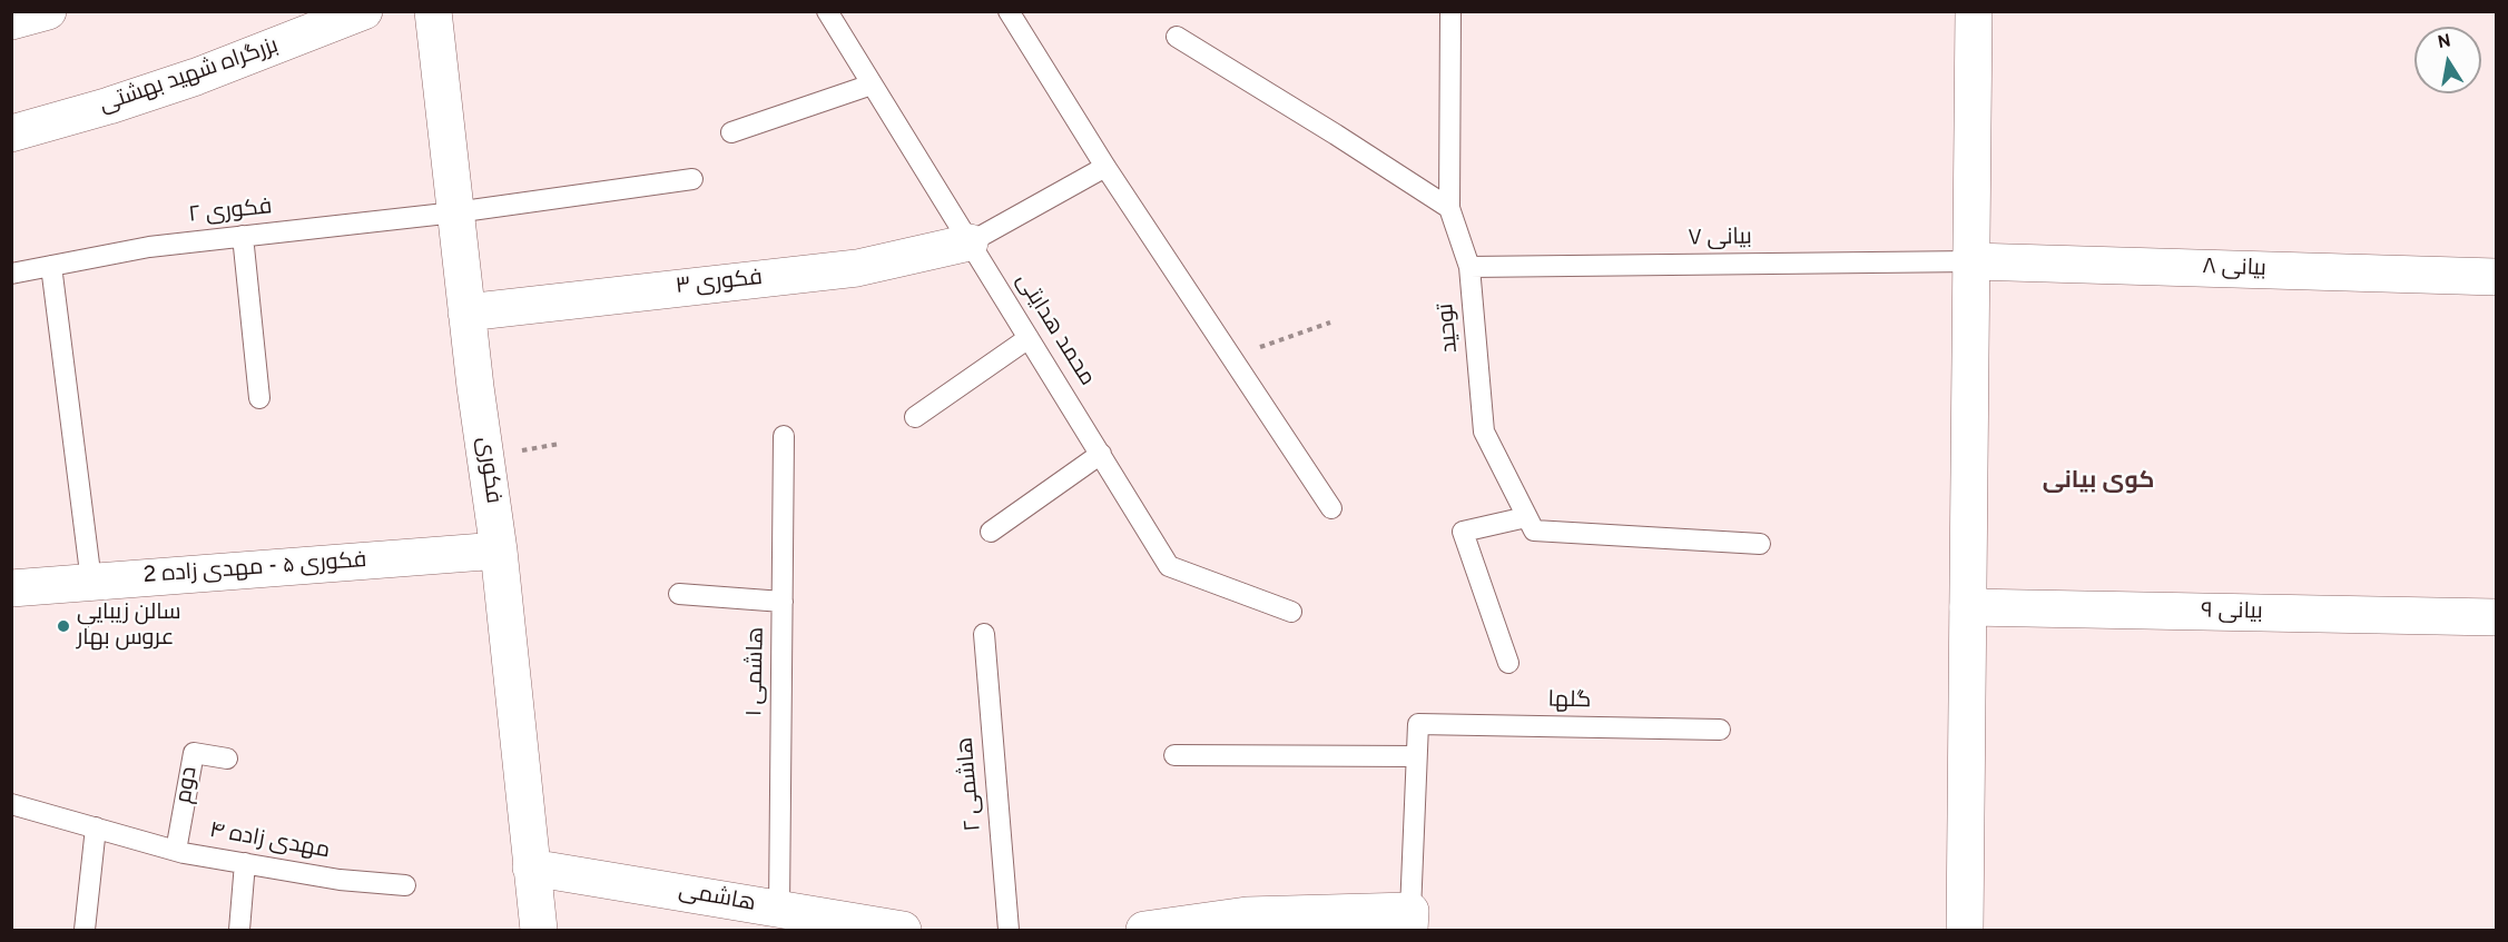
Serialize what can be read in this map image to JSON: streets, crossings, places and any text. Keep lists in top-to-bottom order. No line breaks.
{"streets":{"main road":["بزرگراه شهید بهشتی","بیانی ۸","فکوری ۳","فکوری","فکوری ۵ - مهدی زاده 2","بیانی ۹","هاشمی"],"lane":["فکوری ۲","بیانی ۷","توحید","محمد هدایتی","هاشمی ۱","گلها","هاشمی ۲","دوم","مهدی زاده ۴"]},"crossings":[["فکوری ۲","فکوری"],["بیانی ۷","بیانی ۸"],["بیانی ۷","توحید"],["فکوری ۳","محمد هدایتی"],["فکوری ۳","فکوری"],["فکوری","فکوری ۵ - مهدی زاده 2"],["فکوری","هاشمی"],["هاشمی ۱","هاشمی"],["دوم","مهدی زاده ۴"]],"districts":["کوی بیانی"],"places":["سالن زيبايي عروس بهار"],"north":"top"}
